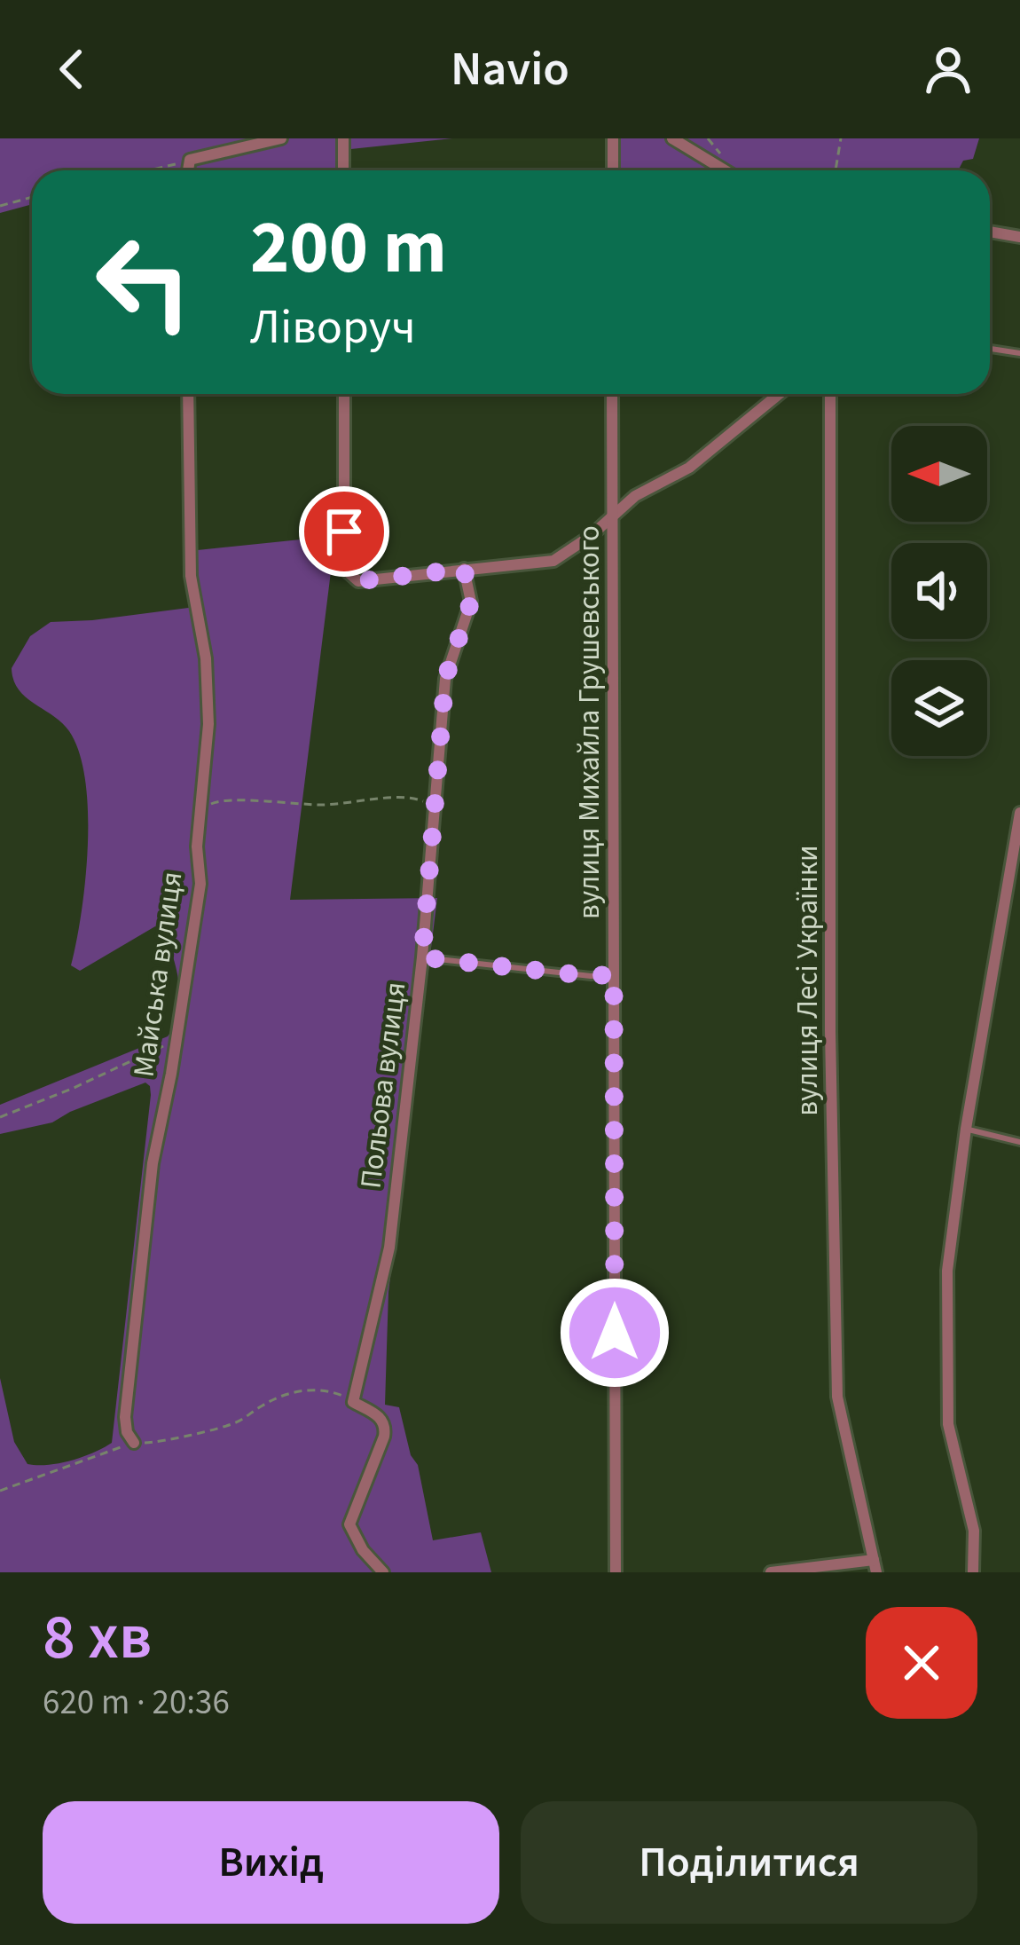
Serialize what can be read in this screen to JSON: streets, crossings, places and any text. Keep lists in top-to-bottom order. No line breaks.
{"streets":{"street":["вулиця Михайла Грушевського","Майська вулиця","вулиця Лесі Українки","Польова вулиця"]},"north":"left","page":{"header":"Navio","turn":["200 m","Ліворуч"],"heading":["8 хв","620 m · 20:36"],"buttons":["Вихід","Поділитися"]}}
